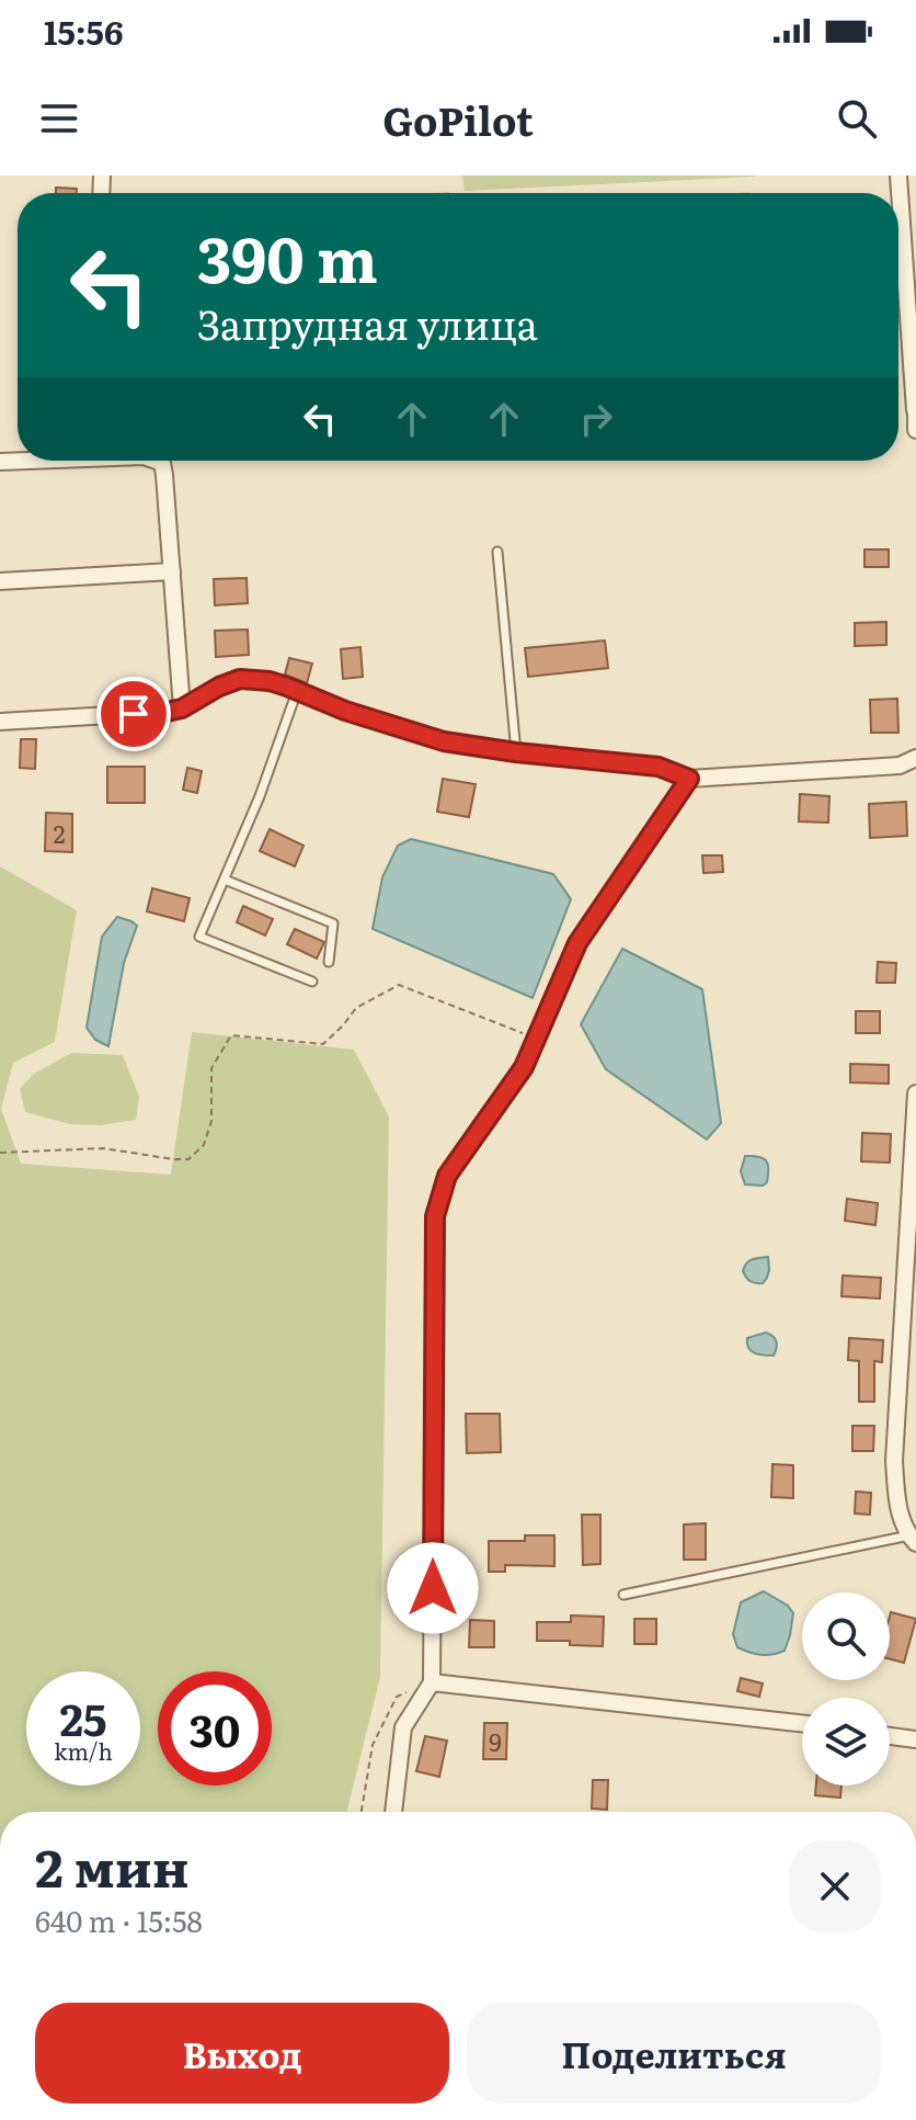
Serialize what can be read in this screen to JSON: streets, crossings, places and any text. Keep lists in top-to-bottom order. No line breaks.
{"house_numbers":["2","9"],"page":{"status":"15:56","header":"GoPilot","turn":["390 m","Запрудная улица"],"speed":"25 km/h","limit":"30","heading":["2 мин","640 m · 15:58"],"buttons":["Выход","Поделиться"]}}
